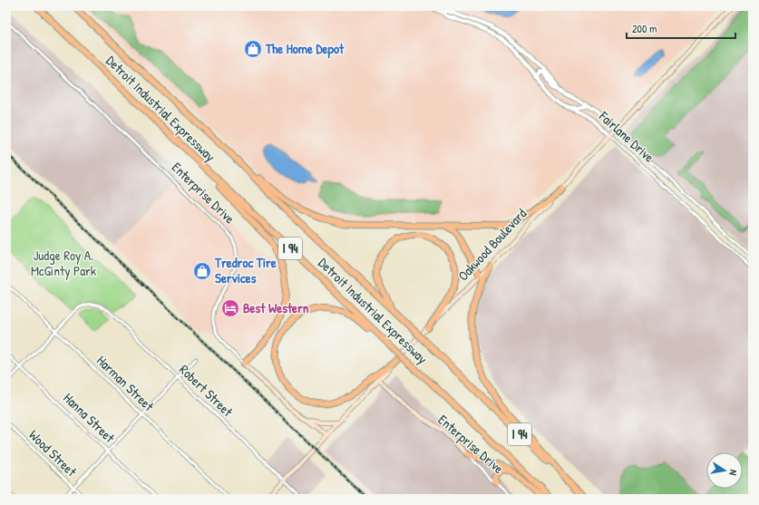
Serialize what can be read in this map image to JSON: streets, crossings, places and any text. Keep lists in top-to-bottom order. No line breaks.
{"streets":{"highway":["Detroit Industrial Expressway","I 94"],"main road":["Enterprise Drive","Oakwood Boulevard"],"street":["Fairlane Drive","Harman Street","Robert Street","Hanna Street","Wood Street"]},"crossings":[["Fairlane Drive","Oakwood Boulevard"],["Enterprise Drive","Oakwood Boulevard"],["Oakwood Boulevard","Robert Street"],["Harman Street","Robert Street"]],"parks":["Judge Roy A. McGinty Park"],"places":{"shop":["The Home Depot","Tredroc Tire Services"],"hotel":["Best Western"]},"scale_bar":"200 m","north":"right"}
